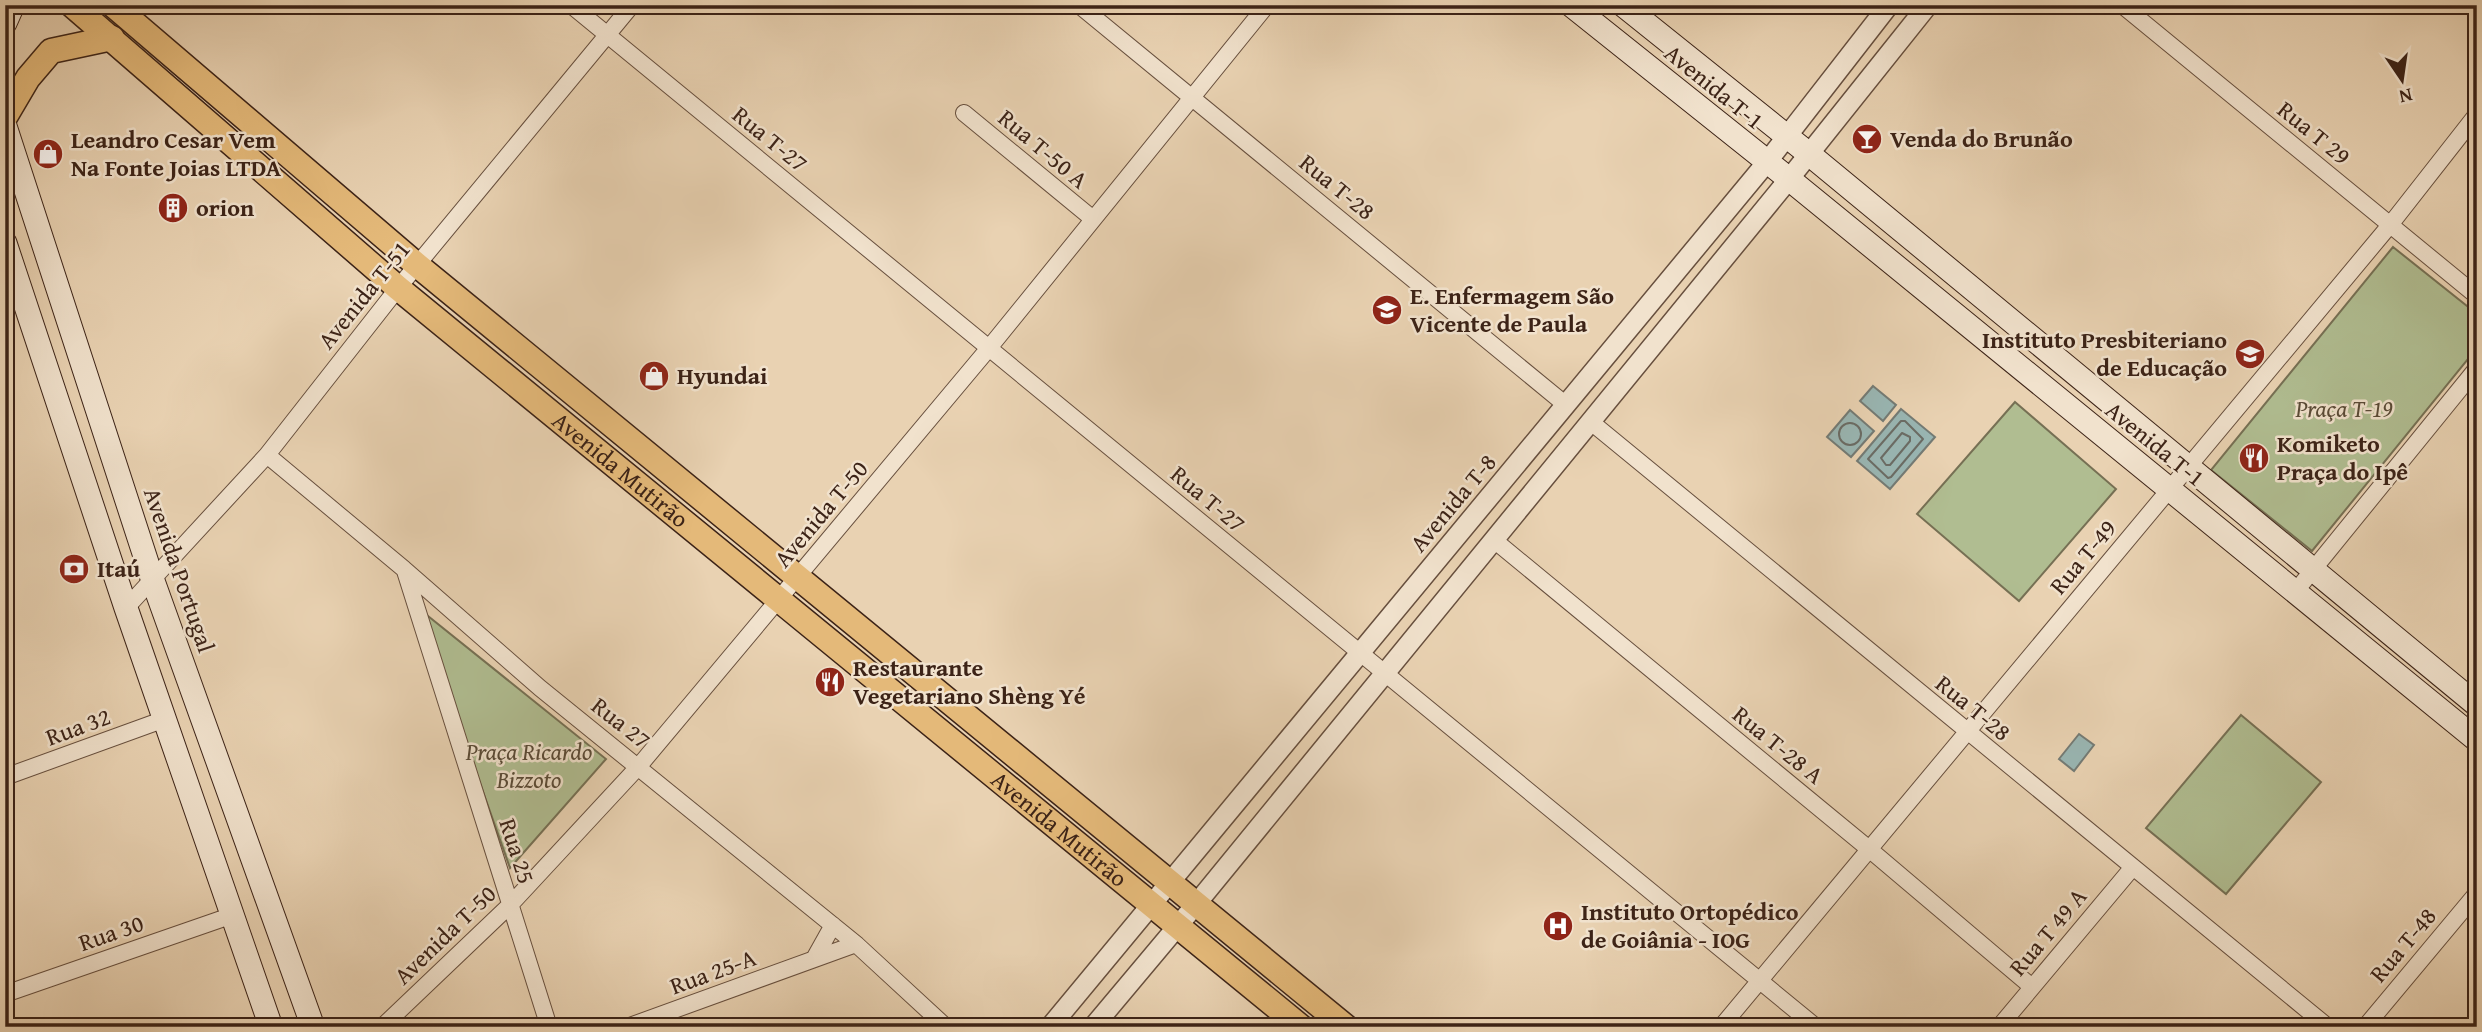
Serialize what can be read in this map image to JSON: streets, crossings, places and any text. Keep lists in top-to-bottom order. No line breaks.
{"streets":{"main road":["Avenida T-1","Avenida Mutirão","Avenida Portugal"],"street":["Rua T 29","Rua T-27","Rua T-50 A","Rua T-28","Avenida T-51","Avenida T-8","Avenida T-50","Rua T-49","Rua 27","Rua 32","Rua T-28 A","Rua 25","Rua T 49 A","Rua 30","Rua T-48","Rua 25-A"]},"crossings":[["Avenida T-1","Avenida T-8"],["Avenida T-1","Rua T-49"],["Rua T 29","Rua T-49"],["Rua T-27","Avenida T-51"],["Rua T-27","Avenida T-8"],["Rua T-27","Avenida T-50"],["Rua T-27","Rua T-49"],["Rua T-50 A","Avenida T-50"],["Rua T-28","Avenida T-8"],["Rua T-28","Avenida T-50"],["Rua T-28","Rua T-49"],["Rua T-28","Rua T 49 A"],["Avenida T-51","Avenida Mutirão"],["Avenida T-51","Avenida Portugal"],["Avenida T-51","Rua 27"],["Avenida Mutirão","Avenida T-8"],["Avenida Mutirão","Avenida T-50"],["Avenida T-50","Rua 27"],["Avenida T-50","Rua 25"],["Rua T-49","Rua T-28 A"],["Rua 27","Rua 25"],["Rua 27","Rua 25-A"],["Rua T-28 A","Rua T 49 A"]],"parks":["Praça T-19","Praça Ricardo Bizzoto"],"places":{"bar":["Venda do Brunão"],"shop":["Leandro Cesar Vem Na Fonte Joias LTDA","Hyundai"],"building":["orion"],"school or university":["E. Enfermagem São Vicente de Paula","Instituto Presbiteriano de Educação"],"restaurant":["Komiketo Praça do Ipê","Restaurante Vegetariano Shèng Yé"],"bank":["Itaú"],"hospital":["Instituto Ortopédico de Goiânia - IOG"]},"north":"bottom"}
